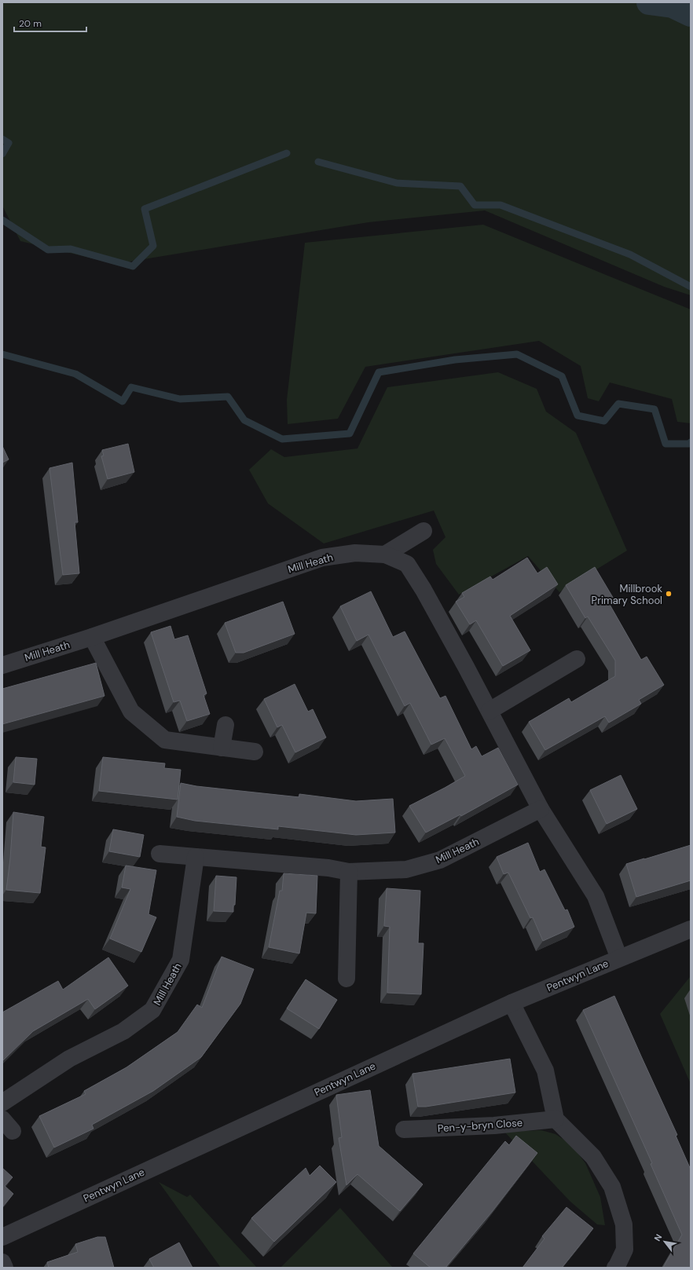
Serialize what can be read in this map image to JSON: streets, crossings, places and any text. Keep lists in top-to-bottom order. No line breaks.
{"streets":{"street":["Mill Heath","Pentwyn Lane","Pen-y-bryn Close"]},"crossings":[["Mill Heath","Pentwyn Lane"]],"places":["Millbrook Primary School"],"scale_bar":"20 m","north":"top left"}
